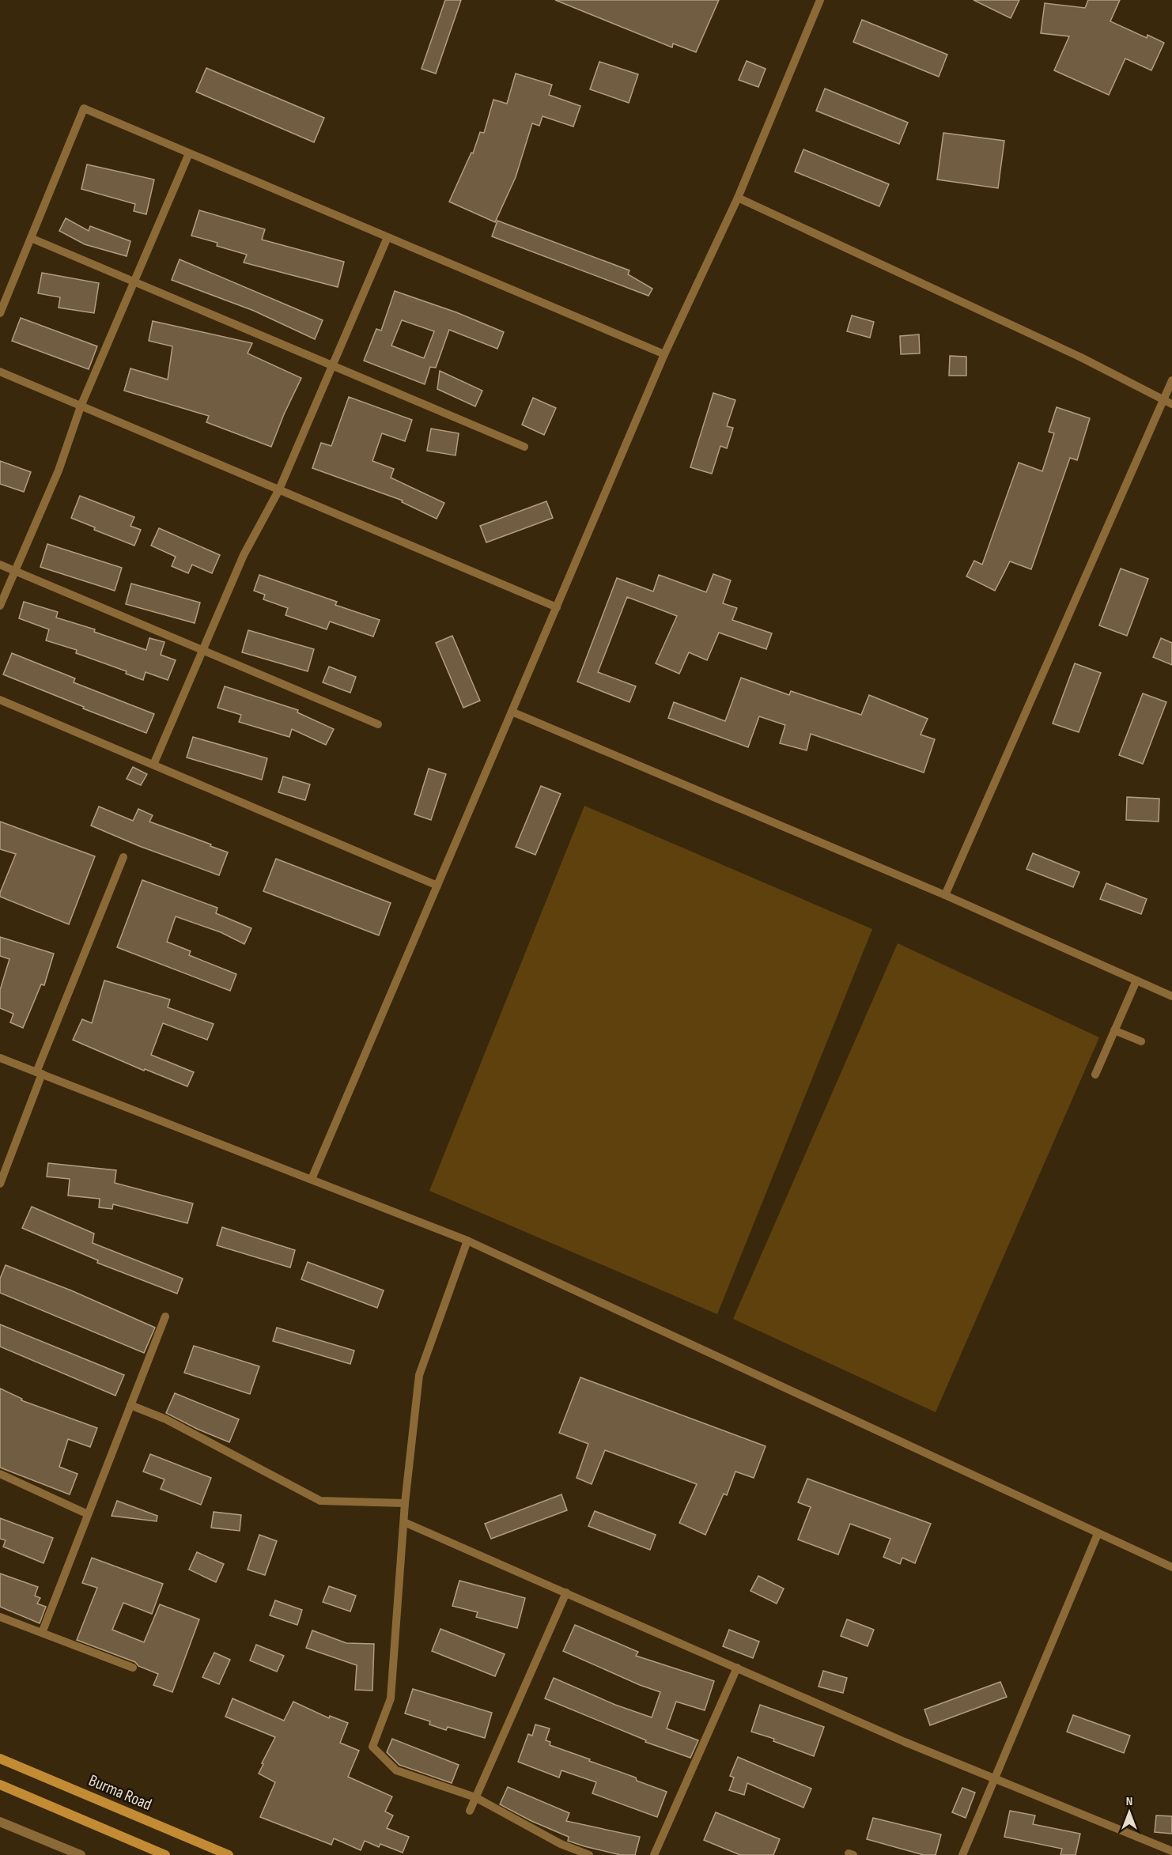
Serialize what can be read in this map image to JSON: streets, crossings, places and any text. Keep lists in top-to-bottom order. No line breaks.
{"streets":{"main road":["Burma Road"]},"north":"top"}
